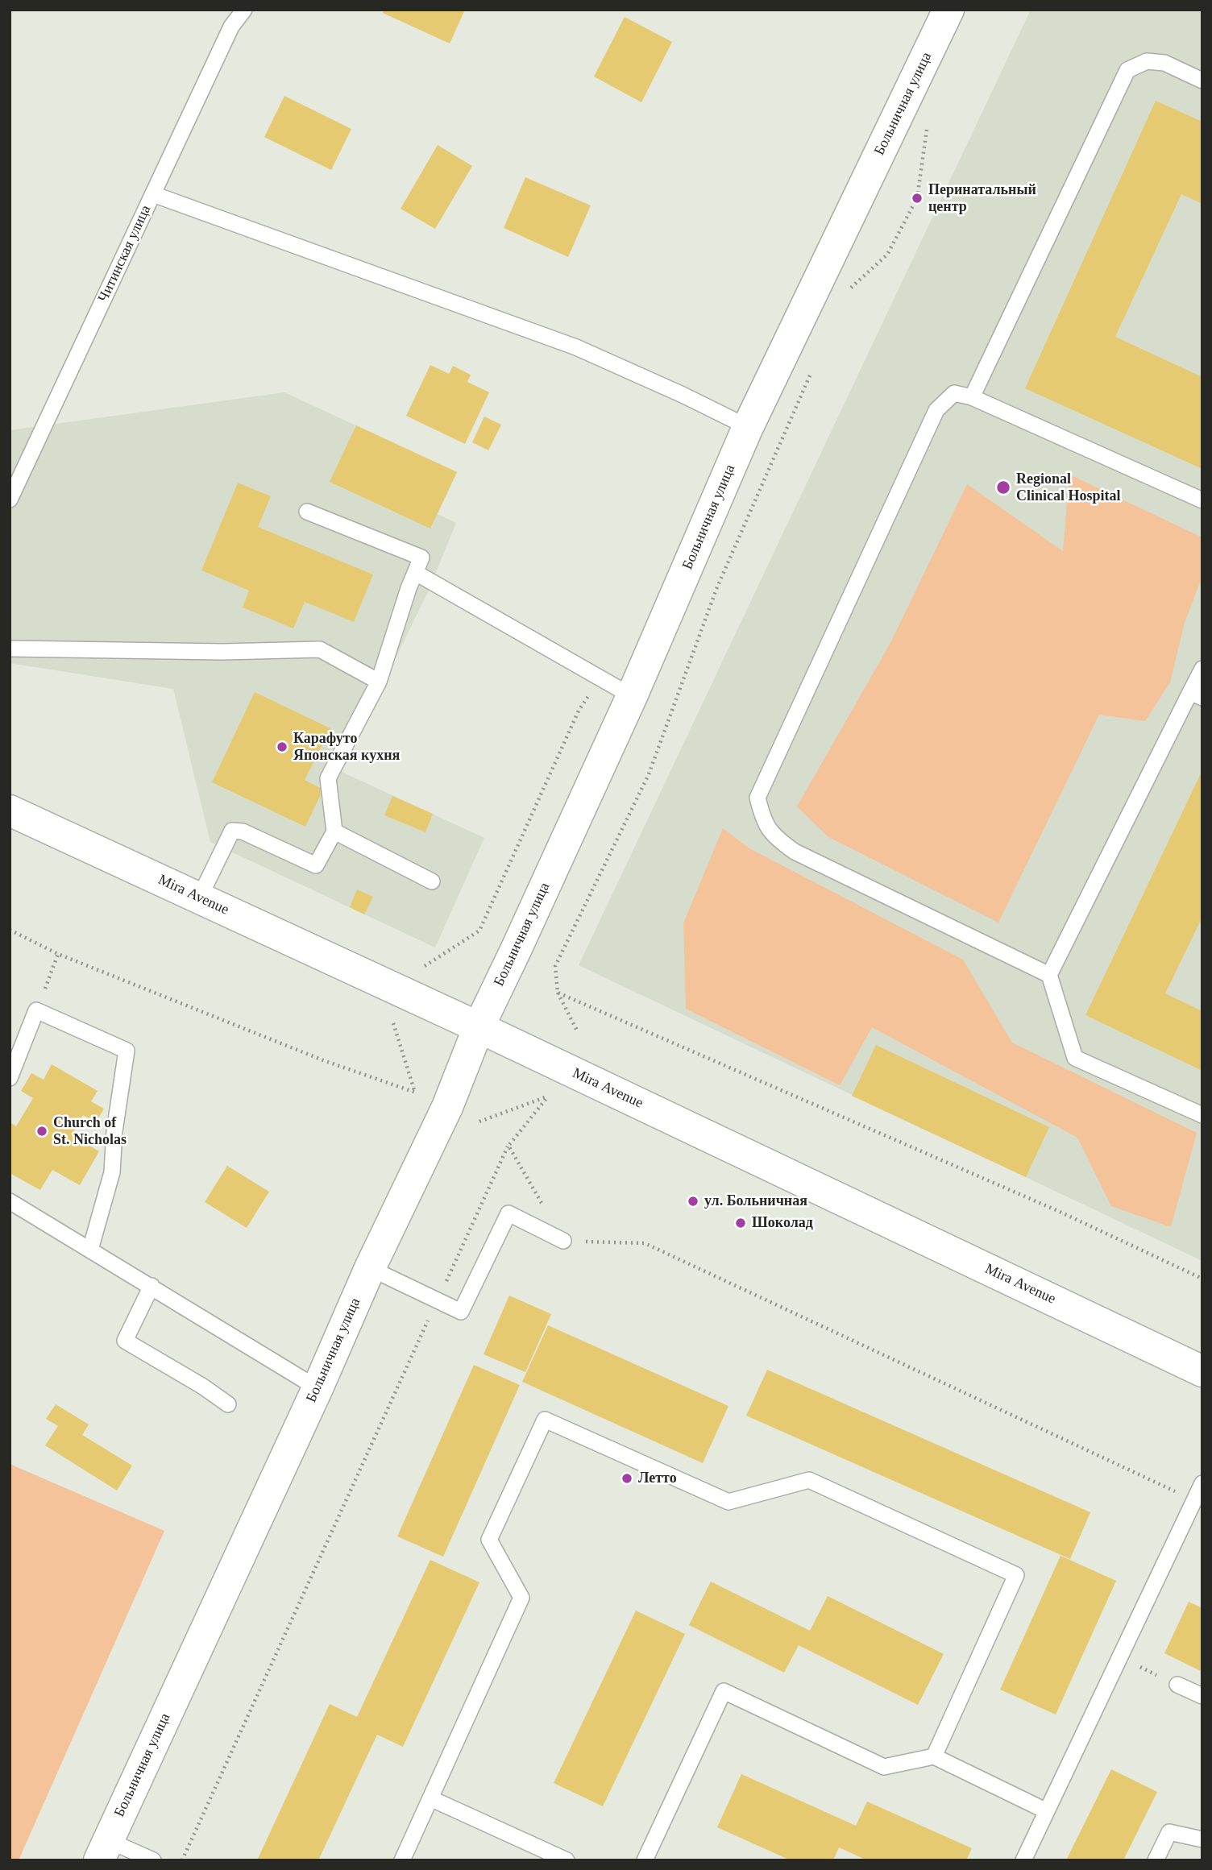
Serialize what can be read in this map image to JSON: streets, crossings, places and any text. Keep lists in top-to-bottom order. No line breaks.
{"streets":{"main road":["Больничная улица","Mira Avenue"],"lane":["Читинская улица"]},"crossings":[["Больничная улица","Mira Avenue"]],"places":["Перинатальный центр","Regional Clinical Hospital","Карафуто Японская кухня","Church of St. Nicholas","ул. Больничная","Шоколад","Летто"]}
